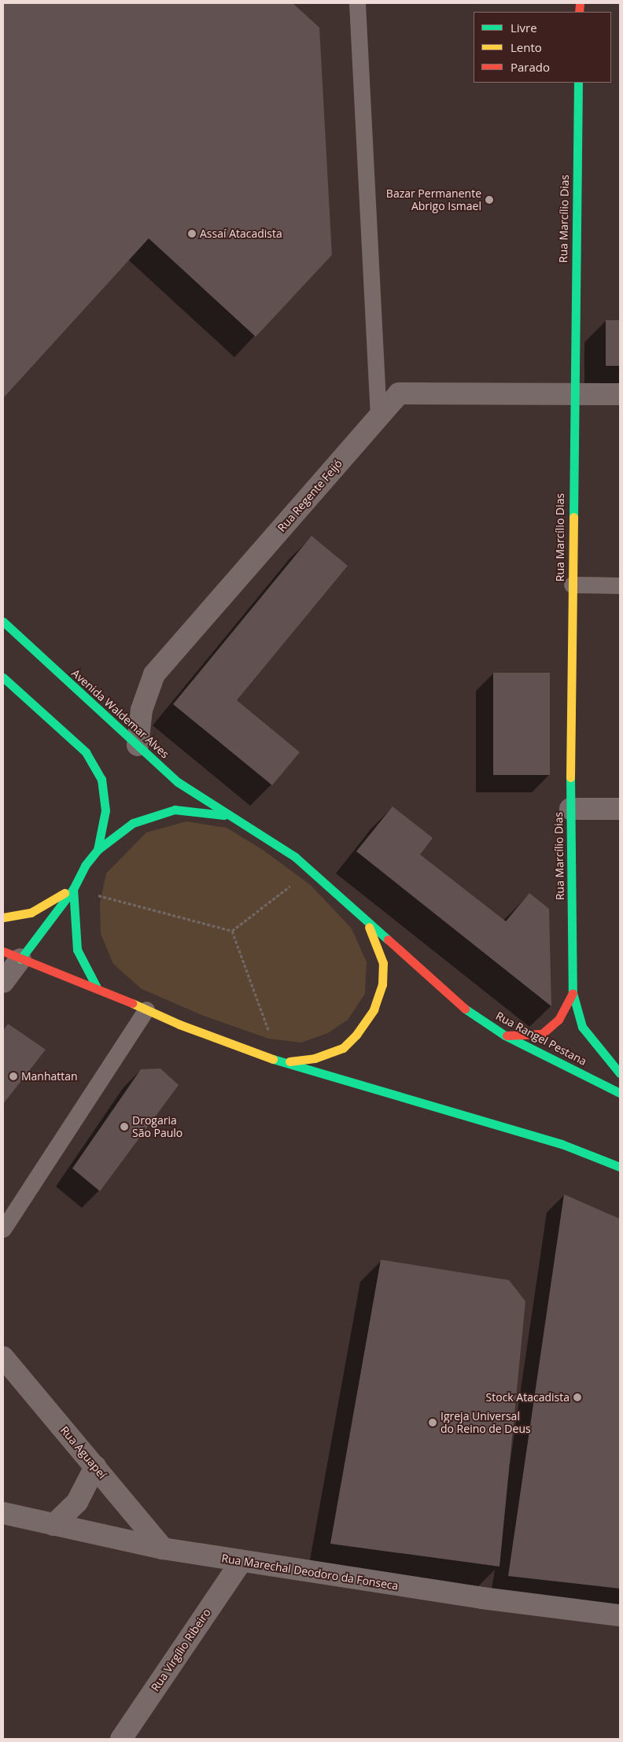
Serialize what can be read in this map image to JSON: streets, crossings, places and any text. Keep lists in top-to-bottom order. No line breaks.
{"streets":{"main road":["Rua Marcílio Dias","Avenida Waldemar Alves","Rua Rangel Pestana"],"street":["Rua Regente Feijó","Rua Aguapeí","Rua Marechal Deodoro da Fonseca","Rua Virgílio Ribeiro"]},"crossings":[["Rua Marcílio Dias","Rua Regente Feijó"],["Rua Marcílio Dias","Rua Rangel Pestana"],["Rua Regente Feijó","Avenida Waldemar Alves"],["Avenida Waldemar Alves","Rua Rangel Pestana"],["Rua Aguapeí","Rua Marechal Deodoro da Fonseca"],["Rua Marechal Deodoro da Fonseca","Rua Virgílio Ribeiro"]],"places":["Bazar Permanente Abrigo Ismael","Assaí Atacadista","Manhattan","Drogaria São Paulo","Stock Atacadista","Igreja Universal do Reino de Deus"],"legend":["Livre","Lento","Parado"]}
